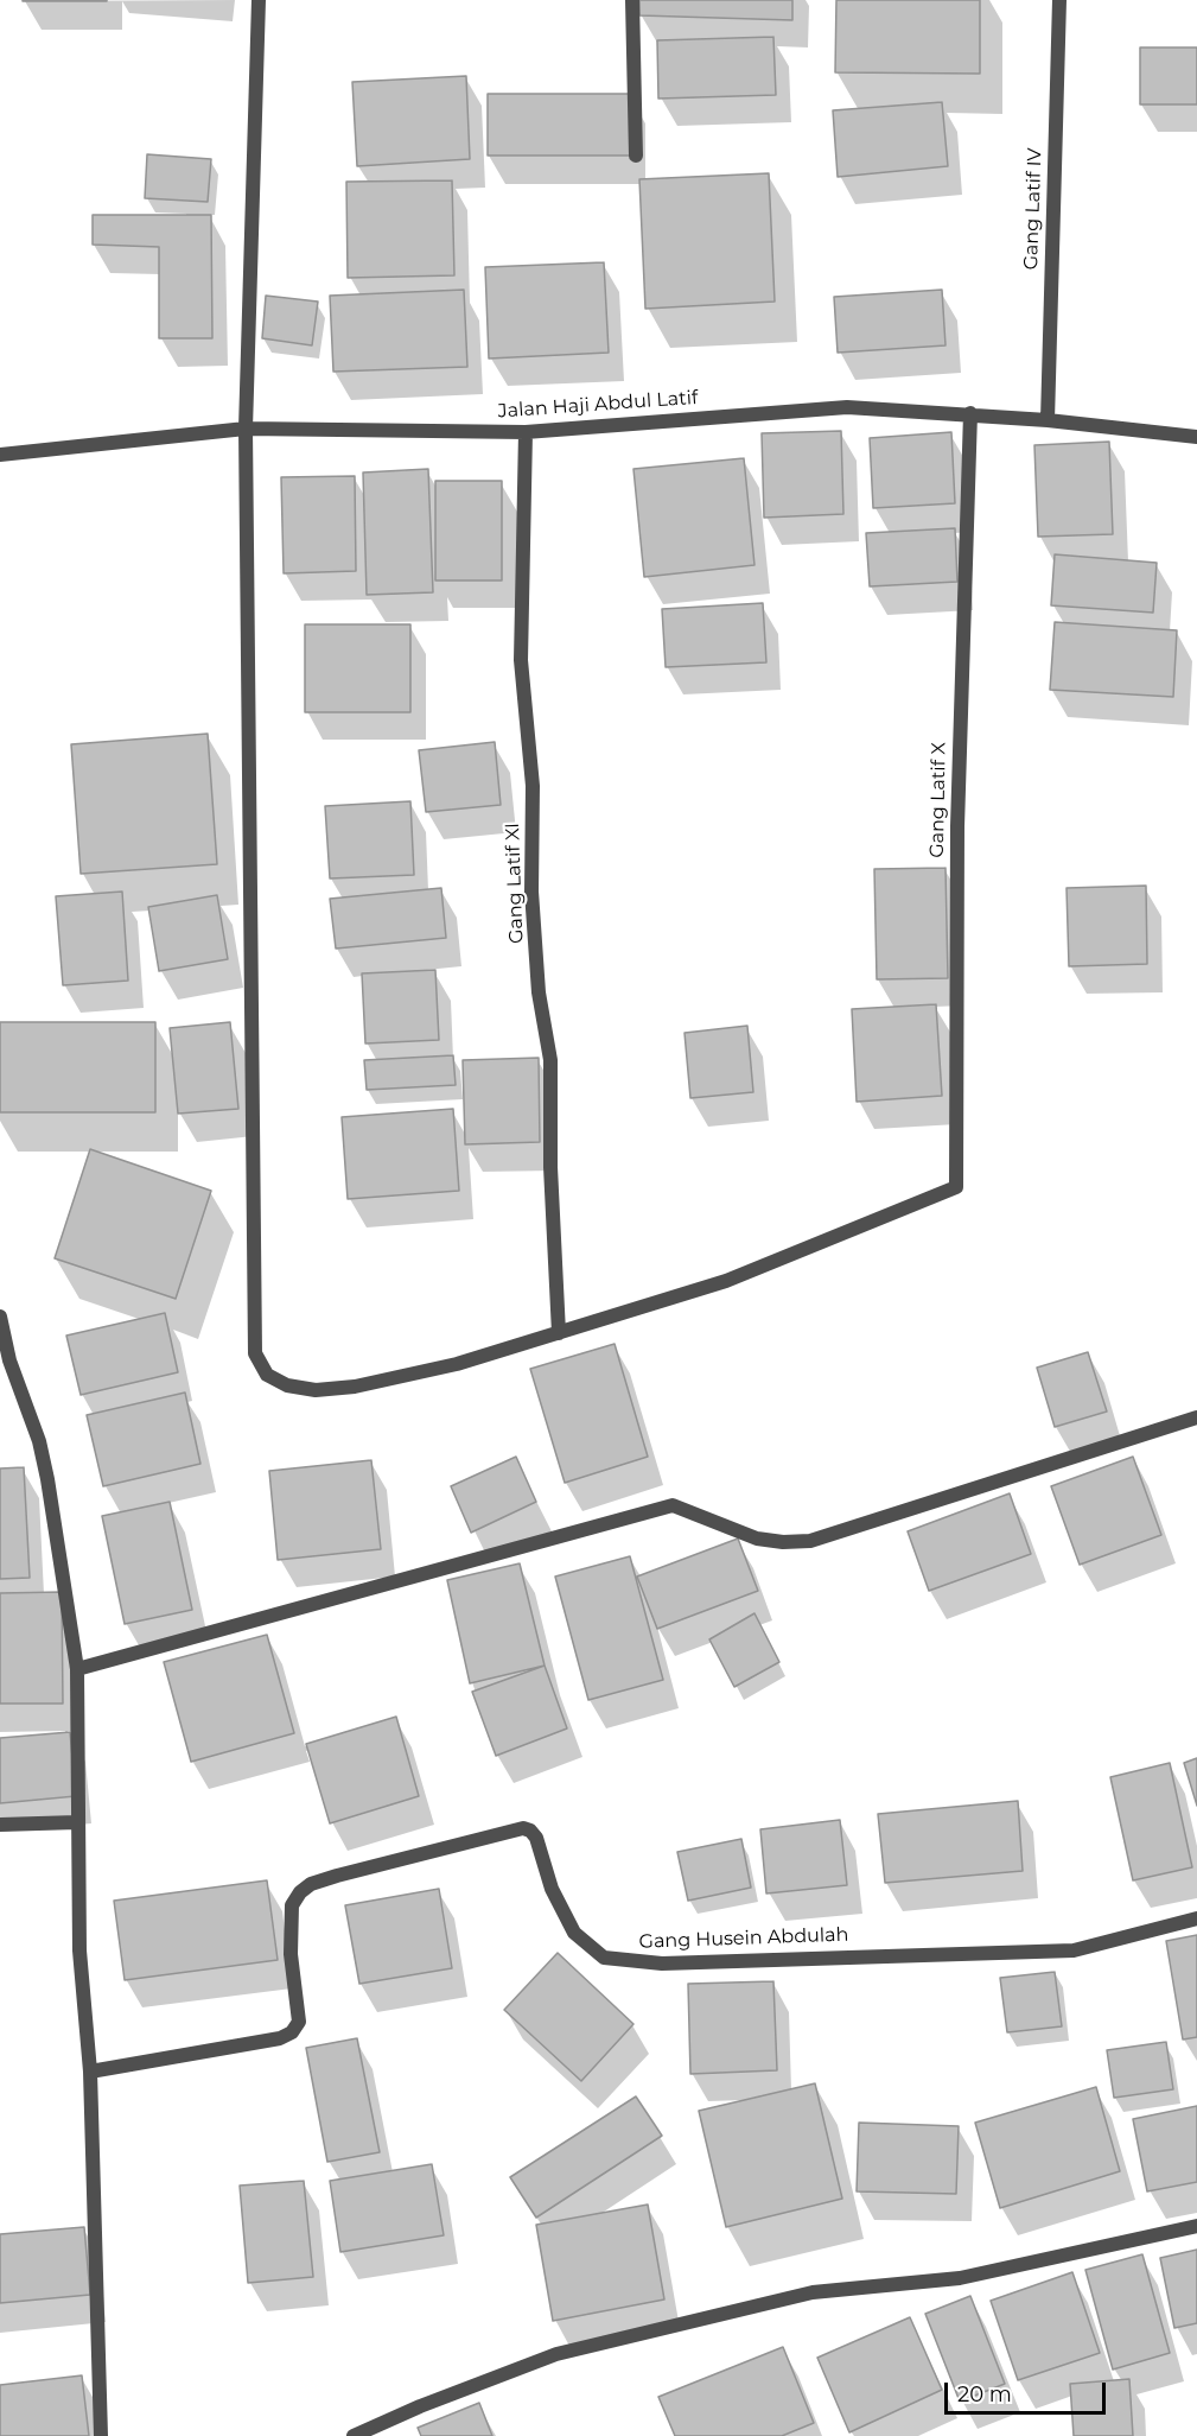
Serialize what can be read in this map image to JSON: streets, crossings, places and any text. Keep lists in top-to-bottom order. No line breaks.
{"streets":{"street":["Gang Latif IV","Jalan Haji Abdul Latif","Gang Latif X","Gang Latif XI","Gang Husein Abdulah"]},"crossings":[["Gang Latif IV","Jalan Haji Abdul Latif"],["Jalan Haji Abdul Latif","Gang Latif X"],["Jalan Haji Abdul Latif","Gang Latif XI"],["Gang Latif X","Gang Latif XI"]],"scale_bar":"20 m"}
